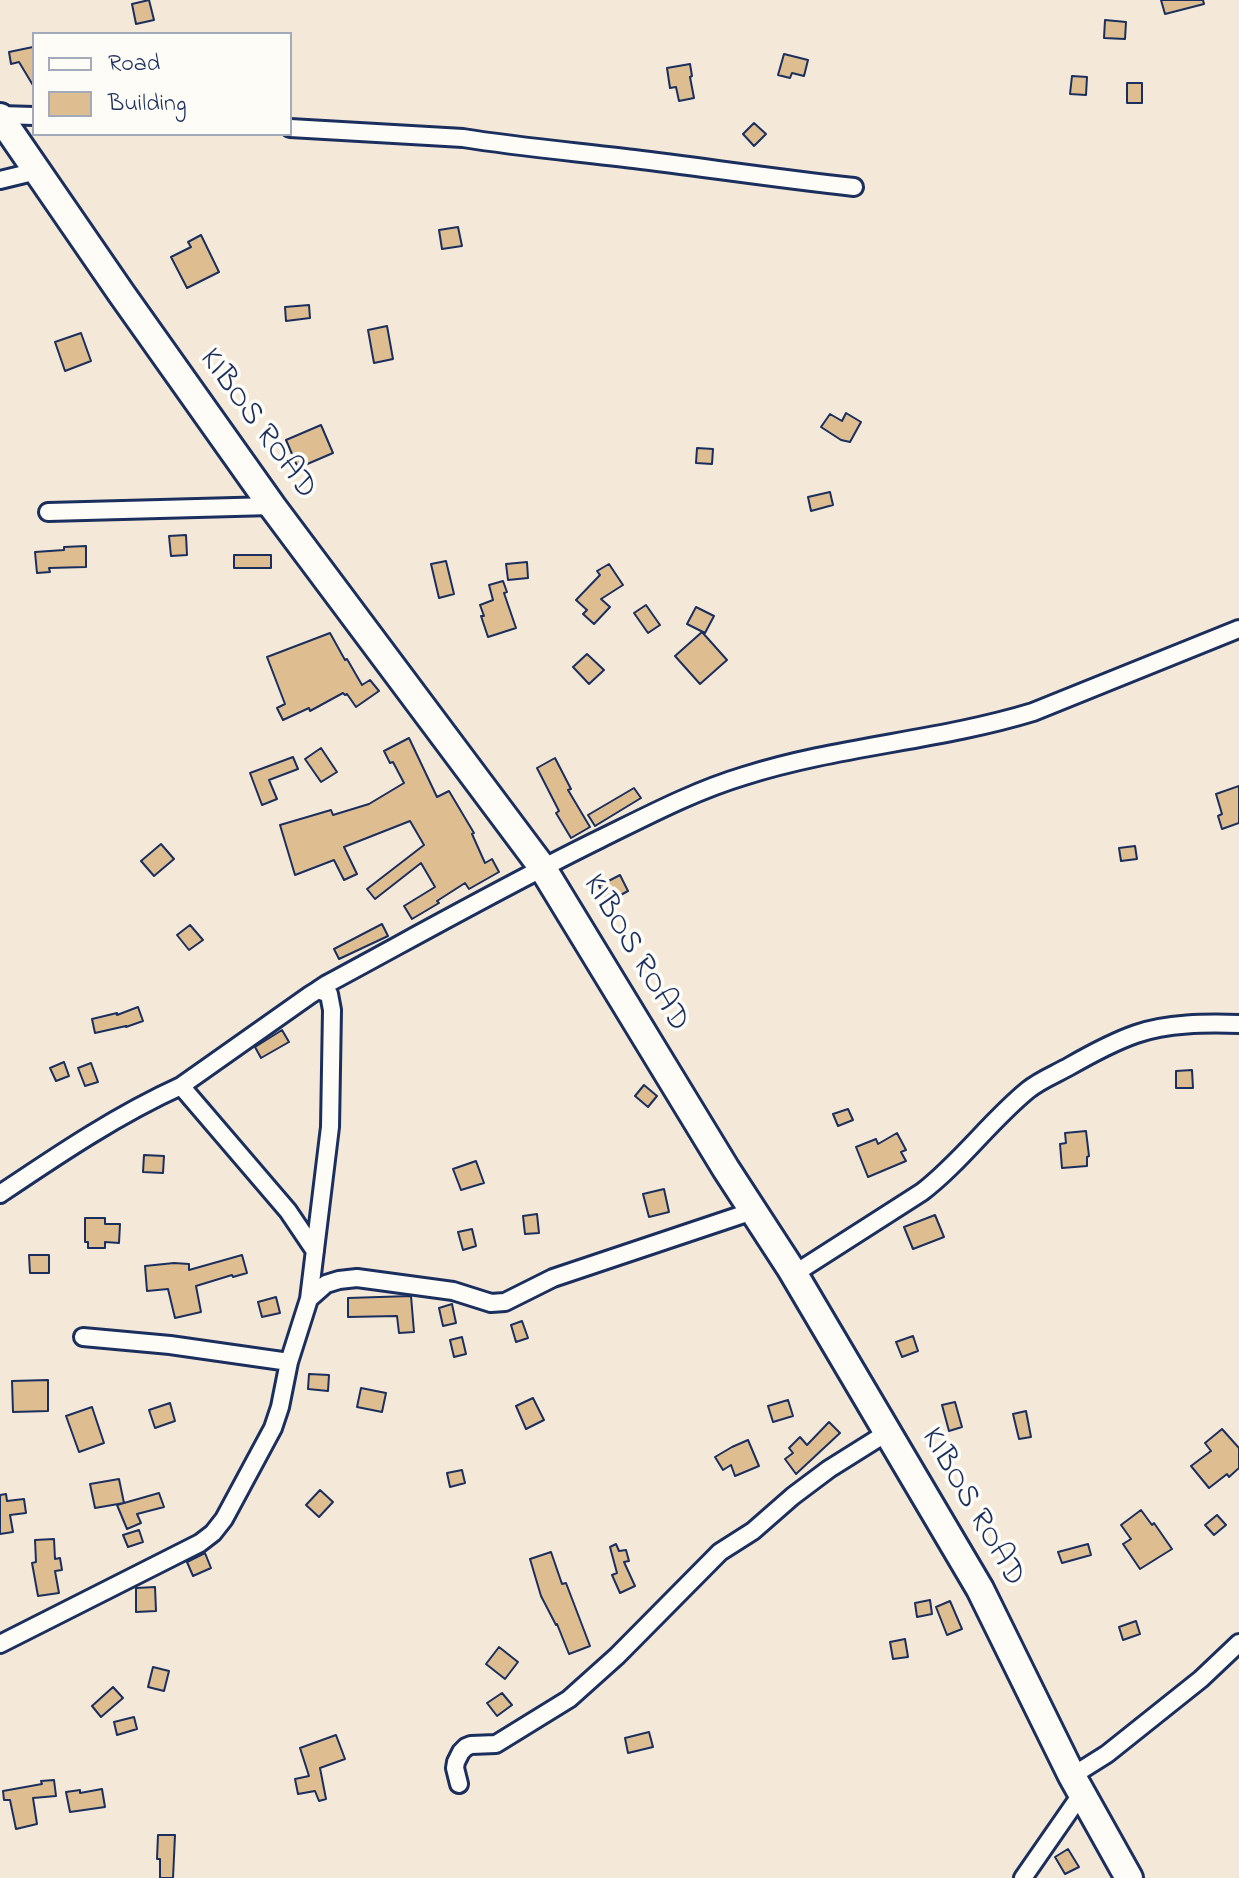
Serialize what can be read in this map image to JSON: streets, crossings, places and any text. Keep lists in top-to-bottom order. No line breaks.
{"streets":{"main road":["KIBOS ROAD"]},"legend":["Road","Building"]}
